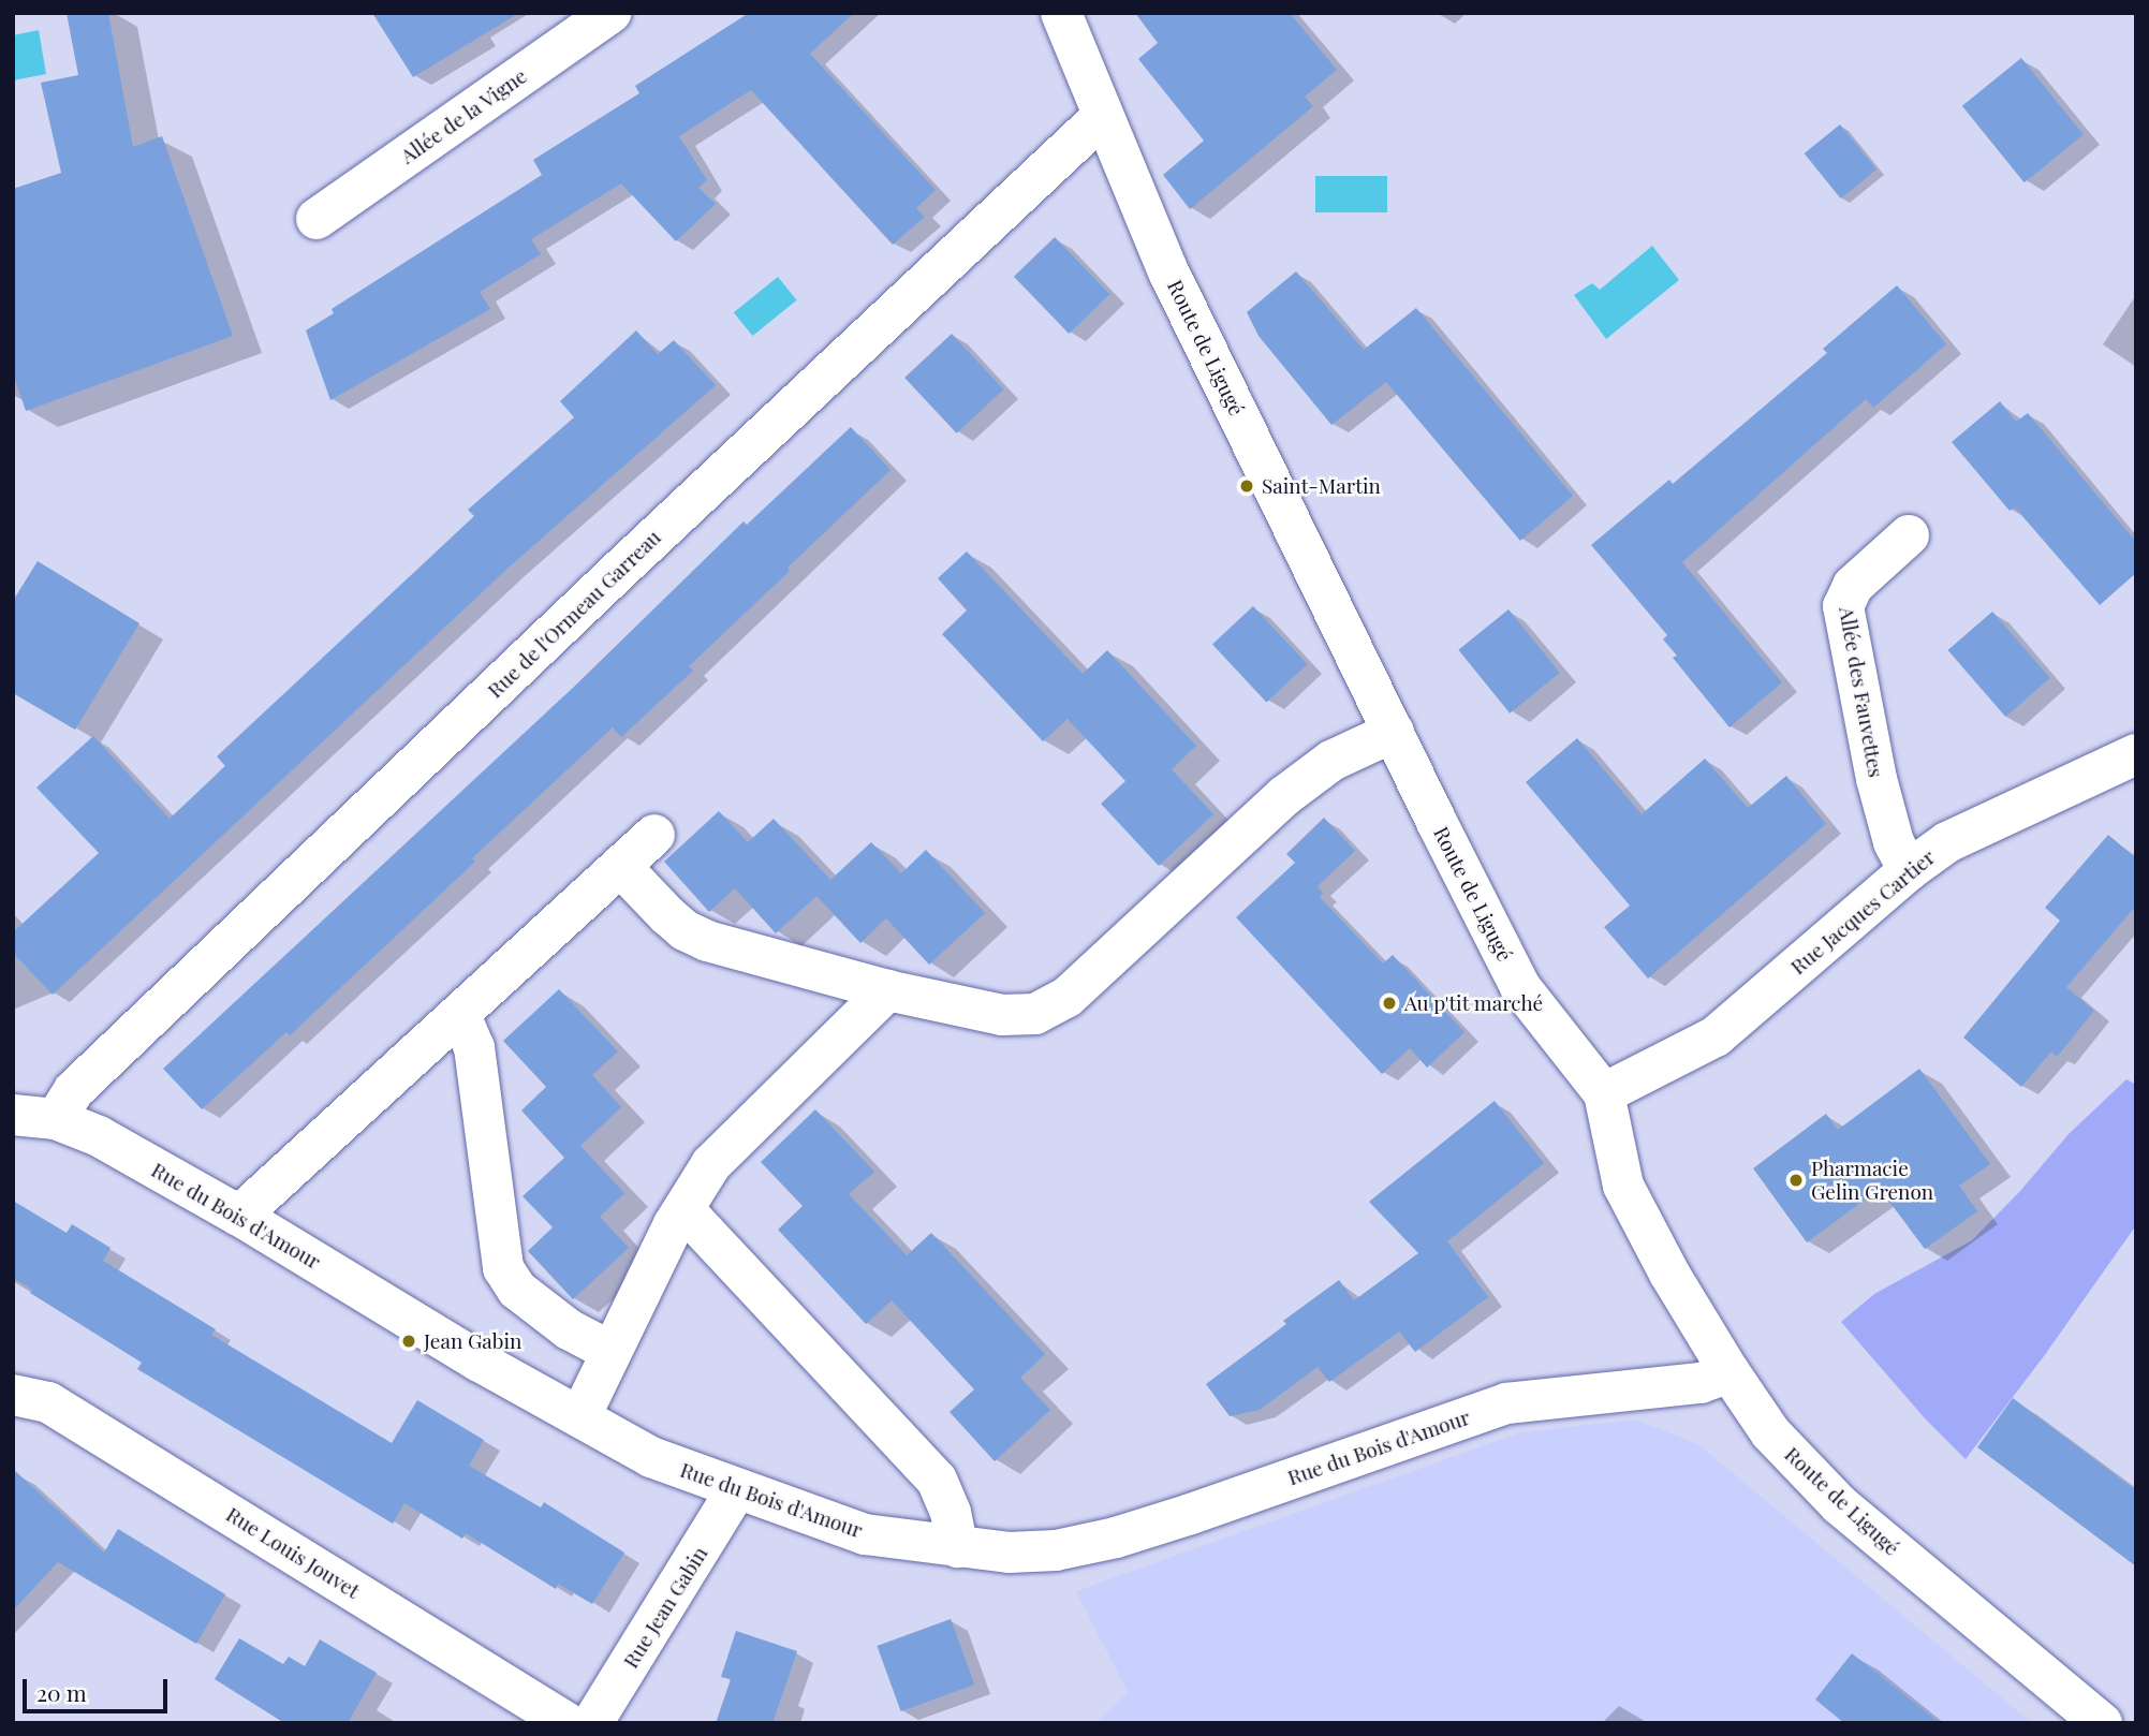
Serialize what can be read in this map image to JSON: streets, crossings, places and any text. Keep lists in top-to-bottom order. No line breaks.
{"streets":{"street":["Allée de la Vigne","Route de Ligugé","Rue de l'Ormeau Garreau","Allée des Fauvettes","Rue Jacques Cartier","Rue du Bois d'Amour","Rue Louis Jouvet","Rue Jean Gabin"]},"crossings":[["Route de Ligugé","Rue de l'Ormeau Garreau"],["Route de Ligugé","Rue Jacques Cartier"],["Route de Ligugé","Rue du Bois d'Amour"],["Rue de l'Ormeau Garreau","Rue du Bois d'Amour"],["Allée des Fauvettes","Rue Jacques Cartier"],["Rue du Bois d'Amour","Rue Jean Gabin"]],"places":["Saint-Martin","Au p'tit marché","Pharmacie Gelin Grenon","Jean Gabin"],"scale_bar":"20 m"}
